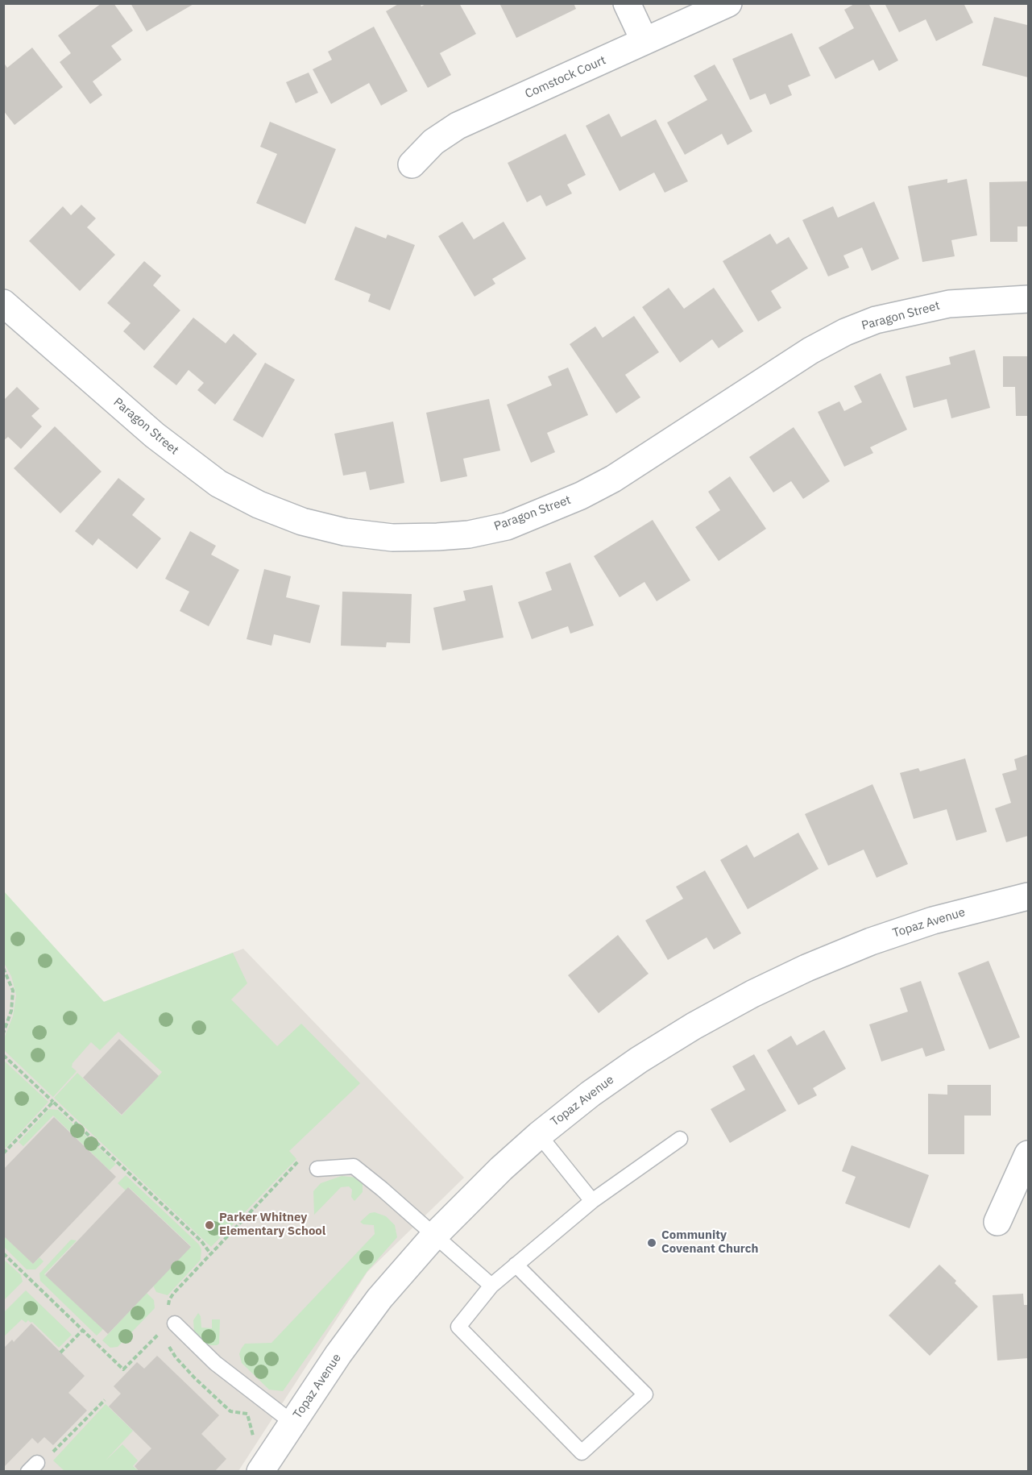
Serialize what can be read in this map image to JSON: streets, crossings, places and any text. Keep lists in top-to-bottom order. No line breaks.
{"streets":{"street":["Comstock Court","Paragon Street","Topaz Avenue"]},"places":["Parker Whitney Elementary School","Community Covenant Church"]}
